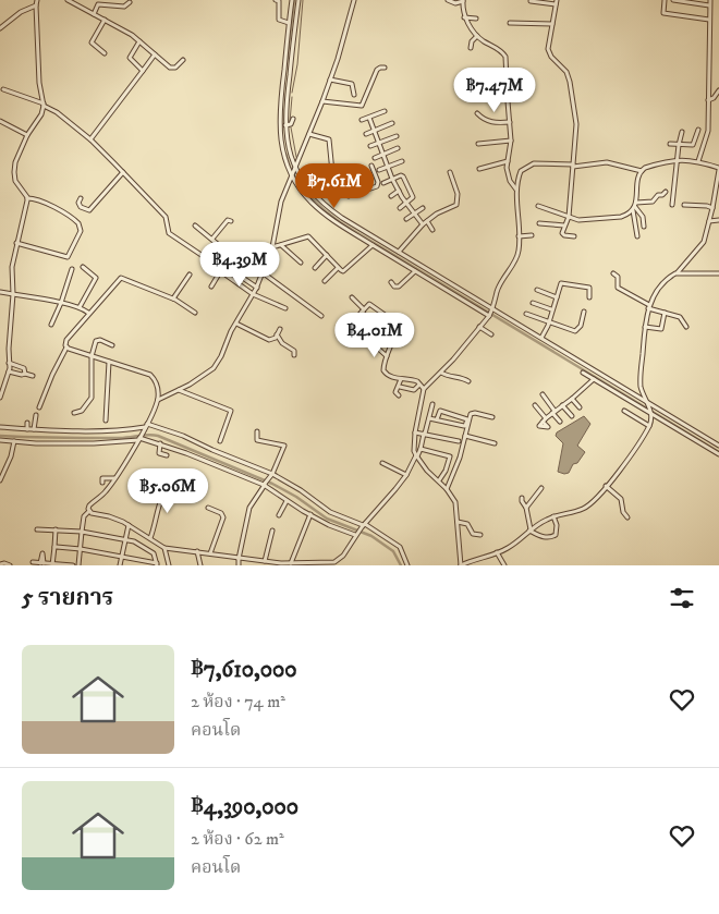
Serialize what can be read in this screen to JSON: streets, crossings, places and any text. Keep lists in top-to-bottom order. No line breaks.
{"page":{"price":["฿7.47M","฿7.61M","฿4.39M","฿4.01M","฿5.06M"],"heading":"5 รายการ","list":[{"name":"฿7,610,000","note":"2 ห้อง · 74 m² · คอนโด"},{"name":"฿4,390,000","note":"2 ห้อง · 62 m² · คอนโด"}]}}
